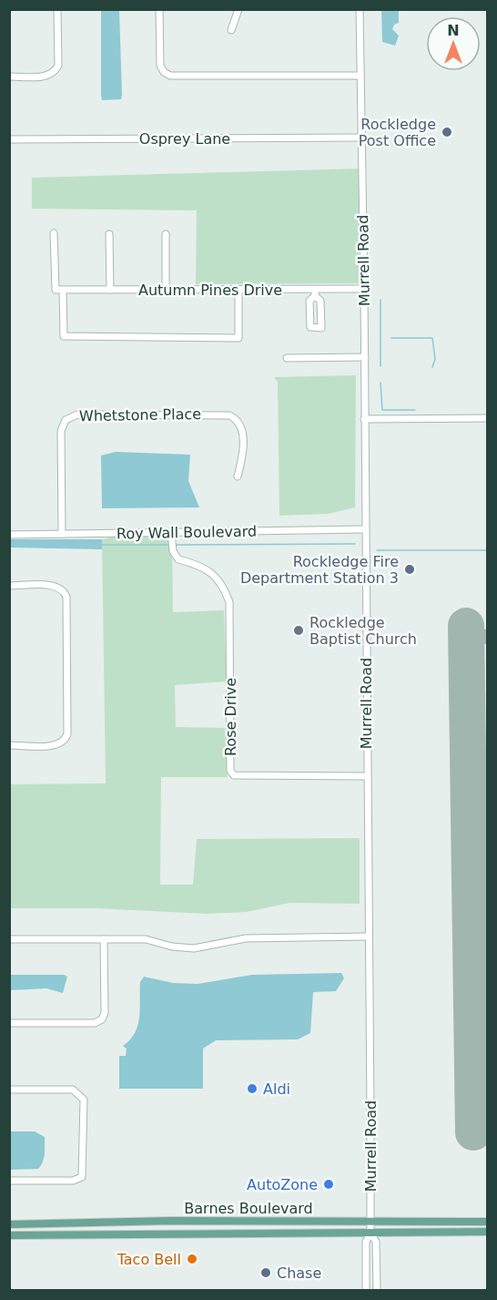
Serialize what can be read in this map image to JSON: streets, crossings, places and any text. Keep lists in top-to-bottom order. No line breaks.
{"streets":{"main road":["Barnes Boulevard"],"street":["Osprey Lane","Murrell Road","Autumn Pines Drive","Whetstone Place","Roy Wall Boulevard","Rose Drive"]},"crossings":[["Osprey Lane","Murrell Road"],["Murrell Road","Autumn Pines Drive"],["Murrell Road","Roy Wall Boulevard"],["Murrell Road","Rose Drive"],["Murrell Road","Barnes Boulevard"],["Whetstone Place","Roy Wall Boulevard"],["Roy Wall Boulevard","Rose Drive"]],"places":["Rockledge Post Office","Rockledge Fire Department Station 3","Rockledge Baptist Church","Aldi","AutoZone","Taco Bell","Chase"],"north":"top"}
